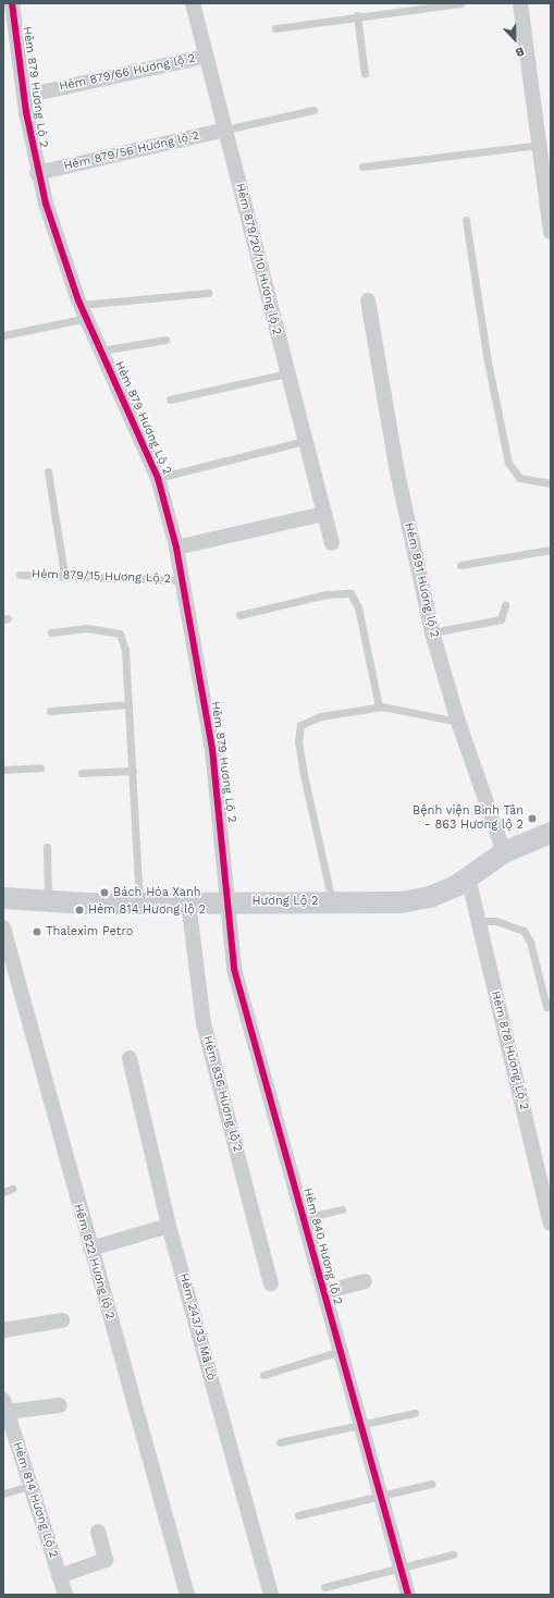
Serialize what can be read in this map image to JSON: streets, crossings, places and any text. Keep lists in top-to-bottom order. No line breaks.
{"streets":{"main road":["Hương Lộ 2"],"street":["Hẻm 879/66 Hương lộ 2","Hẻm 879 Hương Lộ 2","Hẻm 879/56 Hương lộ 2","Hẻm 879/20/10 Hương lộ 2","Hẻm 891 Hương lộ 2","Hẻm 878 Hương Lộ 2","Hẻm 836 Hương lộ 2","Hẻm 840 Hương lộ 2","Hẻm 822 Hương lộ 2","Hẻm 243/33 Mã Lò","Hẻm 814 Hương Lộ 2"],"lane":["Hẻm 879/15 Hương Lộ 2"]},"crossings":[["Hẻm 879/66 Hương lộ 2","Hẻm 879 Hương Lộ 2"],["Hẻm 879/66 Hương lộ 2","Hẻm 879/20/10 Hương lộ 2"],["Hẻm 879 Hương Lộ 2","Hẻm 879/56 Hương lộ 2"],["Hẻm 879 Hương Lộ 2","Hẻm 879/15 Hương Lộ 2"],["Hẻm 879 Hương Lộ 2","Hương Lộ 2"],["Hẻm 879 Hương Lộ 2","Hẻm 840 Hương lộ 2"],["Hẻm 879/56 Hương lộ 2","Hẻm 879/20/10 Hương lộ 2"],["Hẻm 891 Hương lộ 2","Hương Lộ 2"],["Hương Lộ 2","Hẻm 878 Hương Lộ 2"],["Hương Lộ 2","Hẻm 836 Hương lộ 2"],["Hương Lộ 2","Hẻm 840 Hương lộ 2"]],"places":["Bệnh viện Bình Tân - 863 Hương lộ 2","Bách Hóa Xanh","Hẻm 814 Hương lộ 2","Thalexim Petro"],"north":"bottom"}
